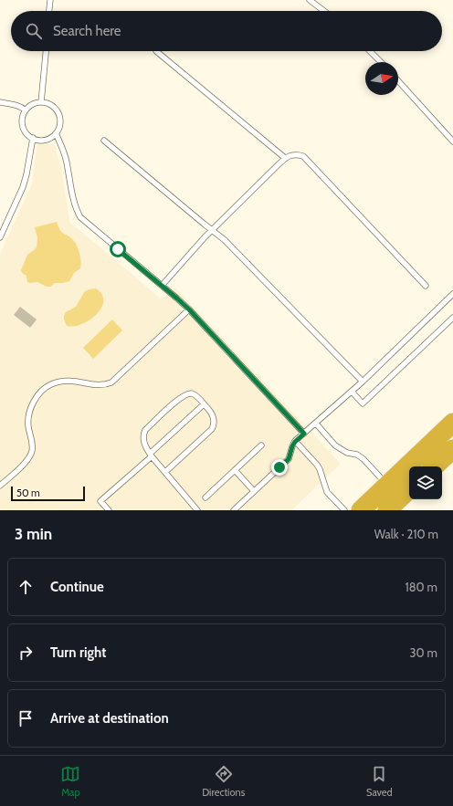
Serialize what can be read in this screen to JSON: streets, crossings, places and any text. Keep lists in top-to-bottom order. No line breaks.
{"scale_bar":"50 m","north":"right","page":{"search":"Search here","scale":"50 m","heading":["3 min","Walk · 210 m"],"list":[["Continue","180 m"],["Turn right","30 m"],"Arrive at destination"],"nav":["Map","Directions","Saved"]}}
